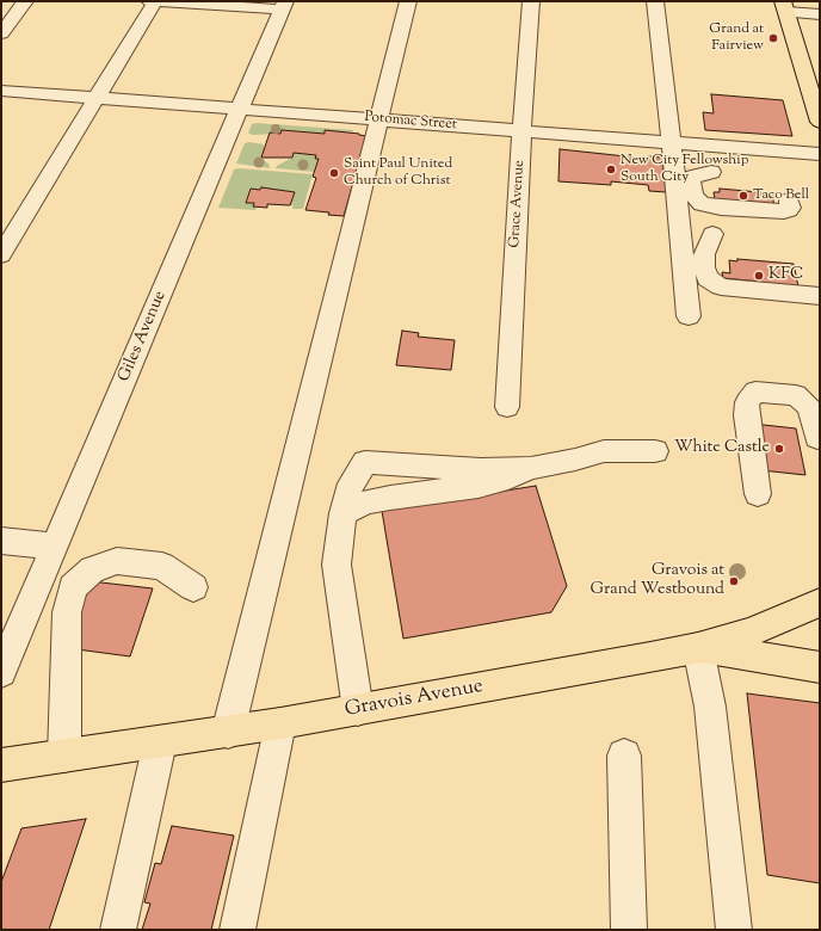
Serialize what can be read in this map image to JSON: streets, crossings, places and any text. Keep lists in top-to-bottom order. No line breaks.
{"streets":{"main road":["Gravois Avenue"],"street":["Potomac Street","Grace Avenue","Giles Avenue"]},"crossings":[["Potomac Street","Grace Avenue"],["Potomac Street","Giles Avenue"]],"places":["Grand at Fairview","New City Fellowship South City","Saint Paul United Church of Christ","Taco Bell","KFC","White Castle","Gravois at Grand Westbound"]}
